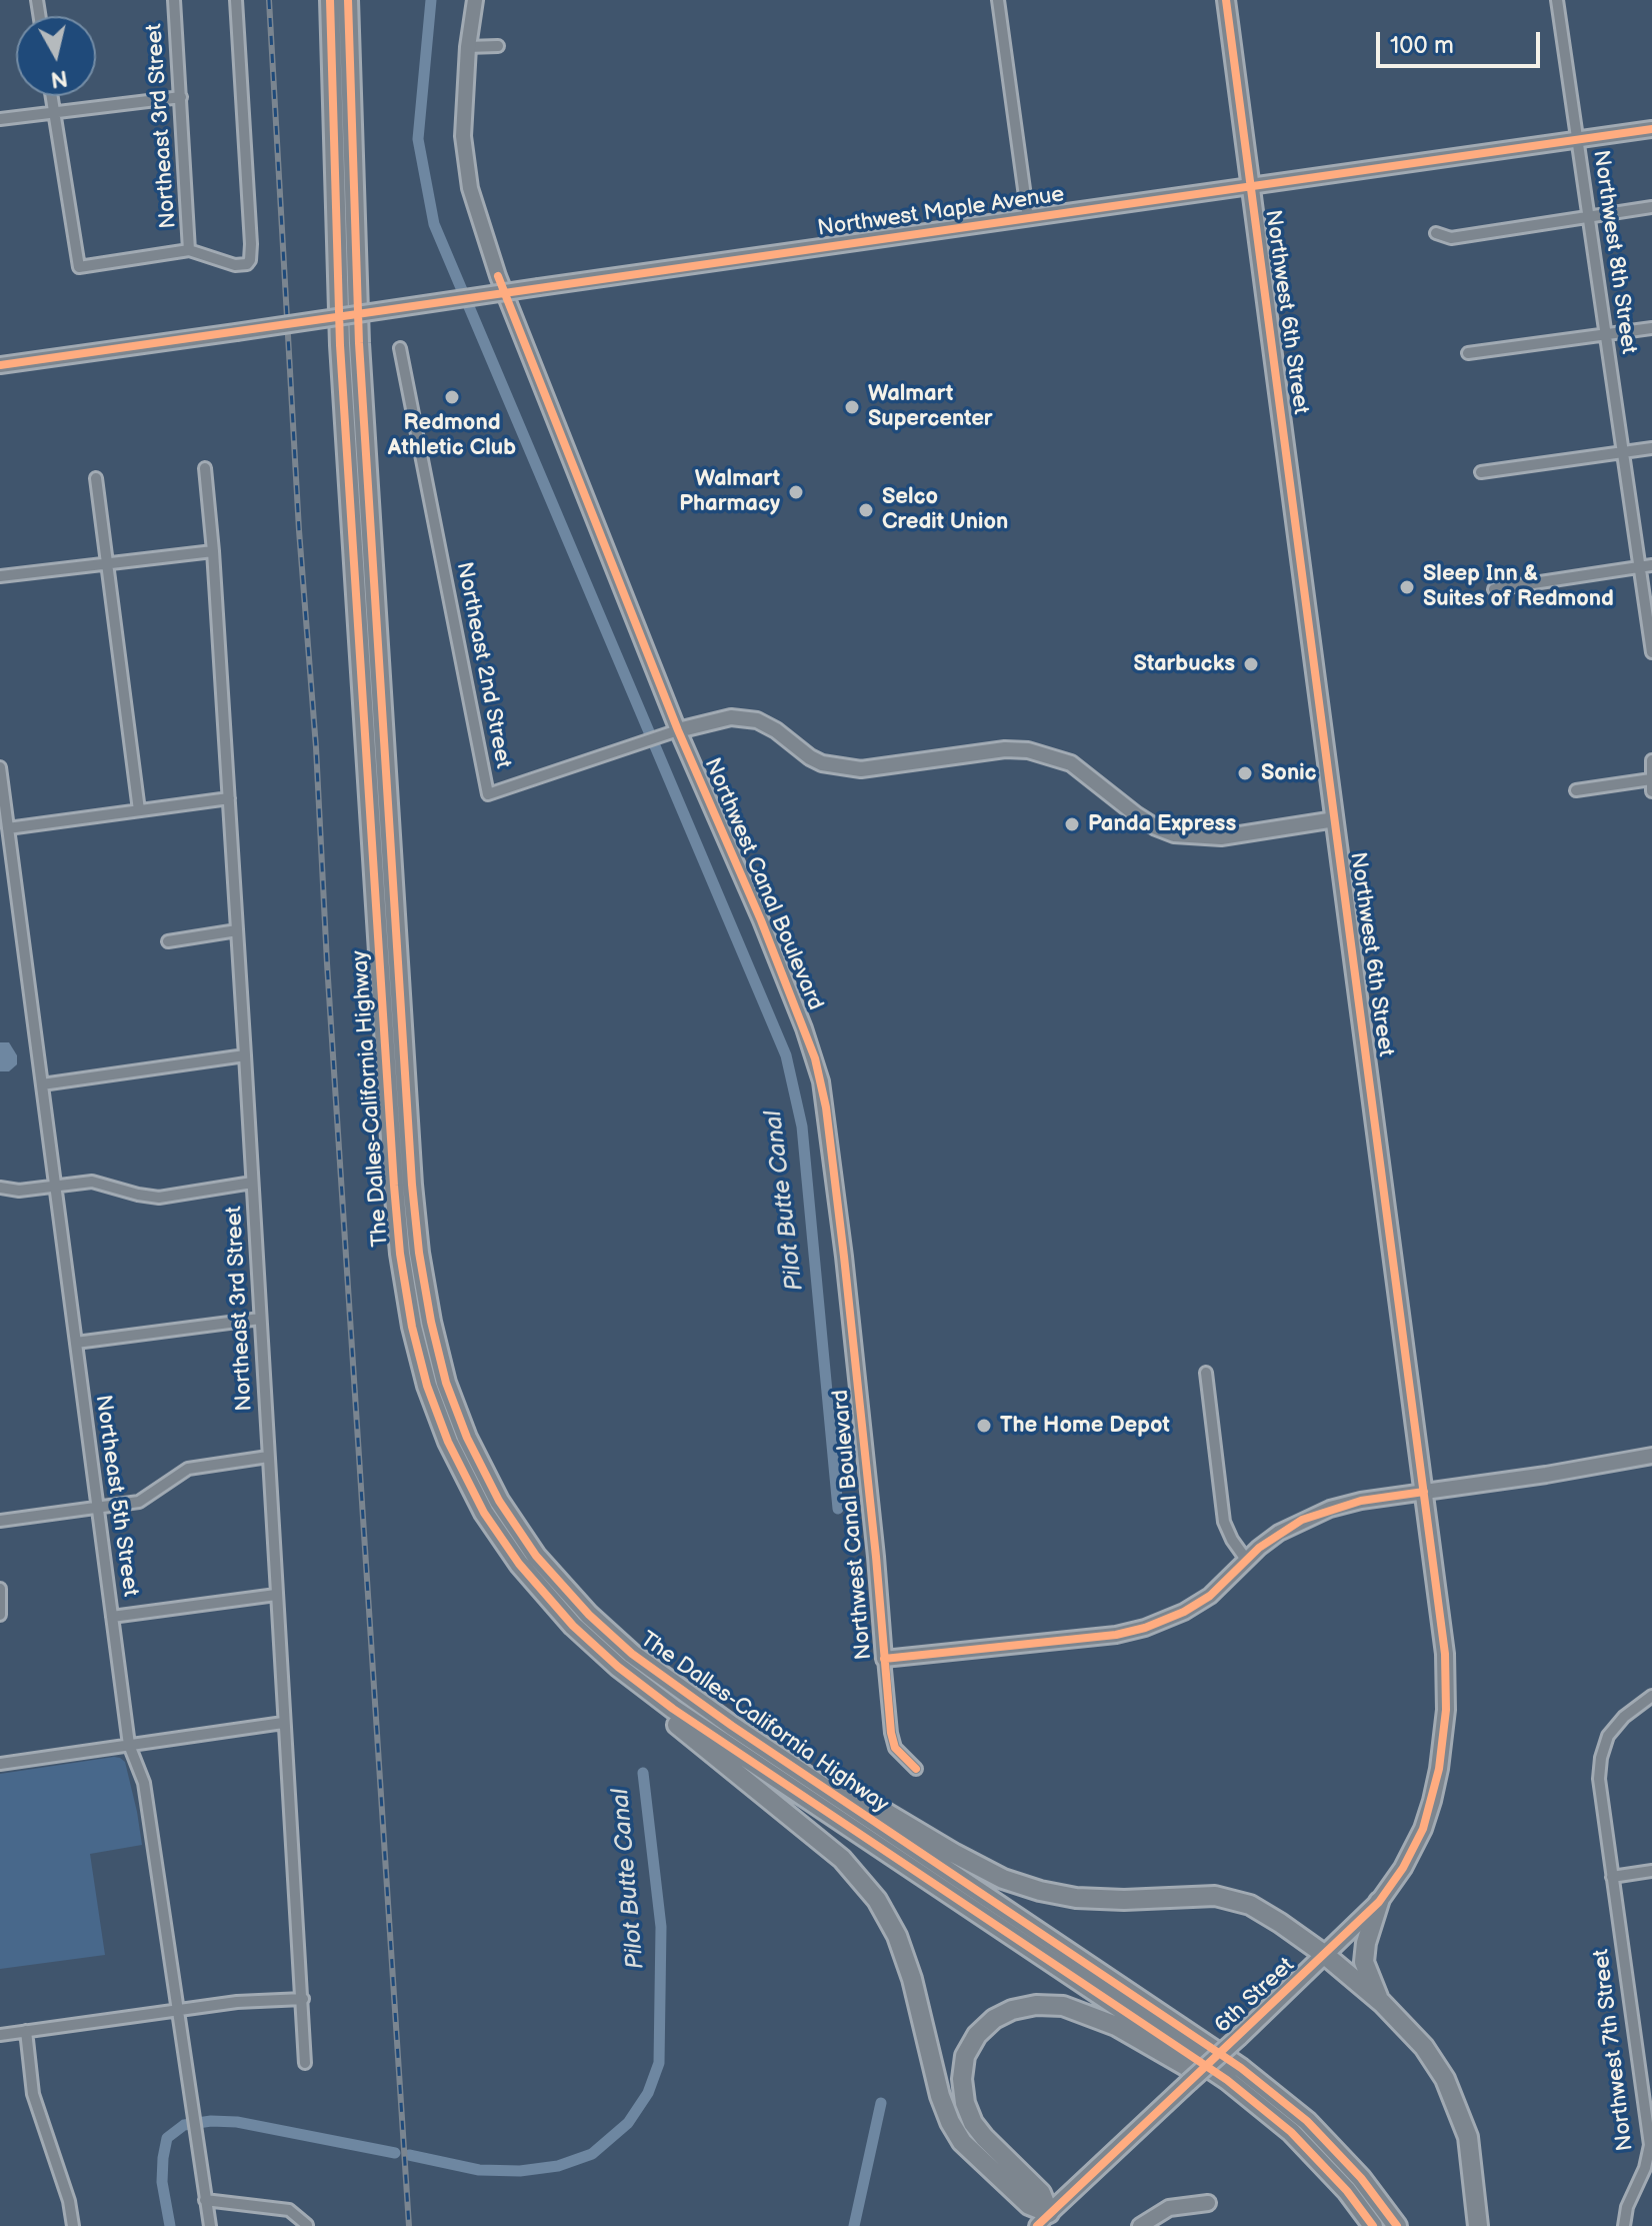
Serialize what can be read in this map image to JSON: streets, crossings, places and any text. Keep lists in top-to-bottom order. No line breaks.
{"streets":{"highway":["The Dalles-California Highway"],"main road":["Northwest 6th Street","6th Street"],"street":["Northeast 3rd Street","Northwest Maple Avenue","Northwest 8th Street","Northeast 2nd Street","Northwest Canal Boulevard","Northeast 5th Street","Northwest 7th Street"]},"crossings":[["Northwest Maple Avenue","Northwest 8th Street"],["Northwest Maple Avenue","Northwest 6th Street"],["Northwest 6th Street","6th Street"],["Northeast 2nd Street","Northwest Canal Boulevard"]],"water":["Pilot Butte Canal"],"places":["Redmond Athletic Club","Walmart Supercenter","Walmart Pharmacy","Selco Credit Union","Sleep Inn & Suites of Redmond","Starbucks","Sonic","Panda Express","The Home Depot"],"scale_bar":"100 m","north":"bottom"}
